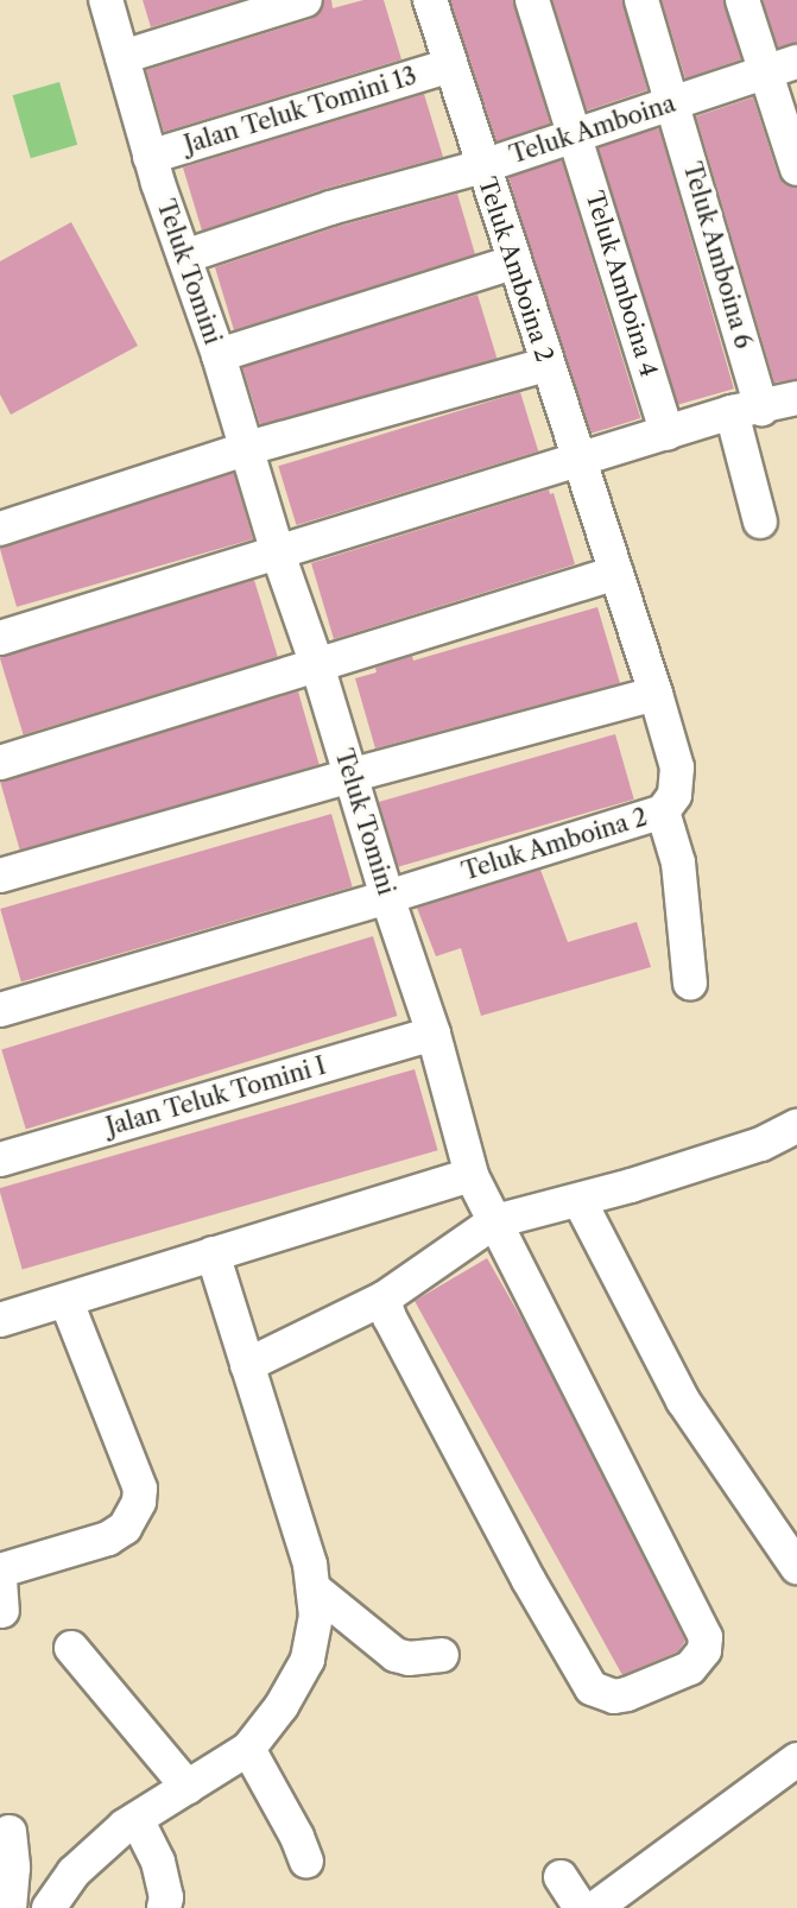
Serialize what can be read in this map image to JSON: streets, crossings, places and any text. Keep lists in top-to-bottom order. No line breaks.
{"streets":{"street":["Jalan Teluk Tomini 13","Teluk Amboina","Teluk Amboina 6","Teluk Amboina 2","Teluk Tomini","Teluk Amboina 4","Jalan Teluk Tomini I"]},"crossings":[["Jalan Teluk Tomini 13","Teluk Amboina 2"],["Jalan Teluk Tomini 13","Teluk Tomini"],["Teluk Amboina","Teluk Amboina 6"],["Teluk Amboina","Teluk Amboina 2"],["Teluk Amboina","Teluk Tomini"],["Teluk Amboina","Teluk Amboina 4"],["Teluk Amboina 2","Teluk Tomini"],["Teluk Tomini","Jalan Teluk Tomini I"]]}
